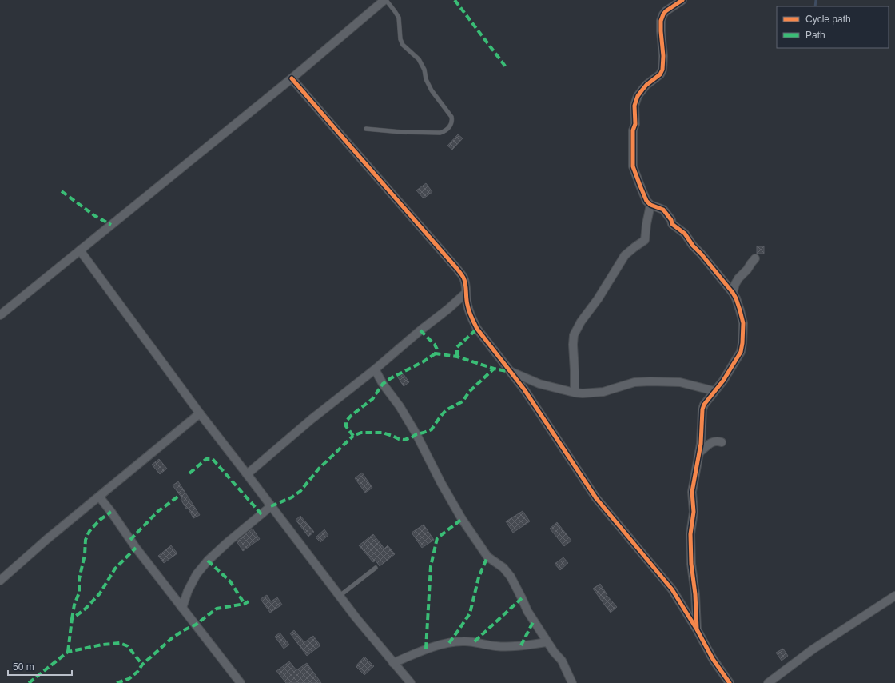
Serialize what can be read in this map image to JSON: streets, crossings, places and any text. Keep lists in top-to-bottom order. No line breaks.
{"legend":["Cycle path","Path"],"scale_bar":"50 m"}
